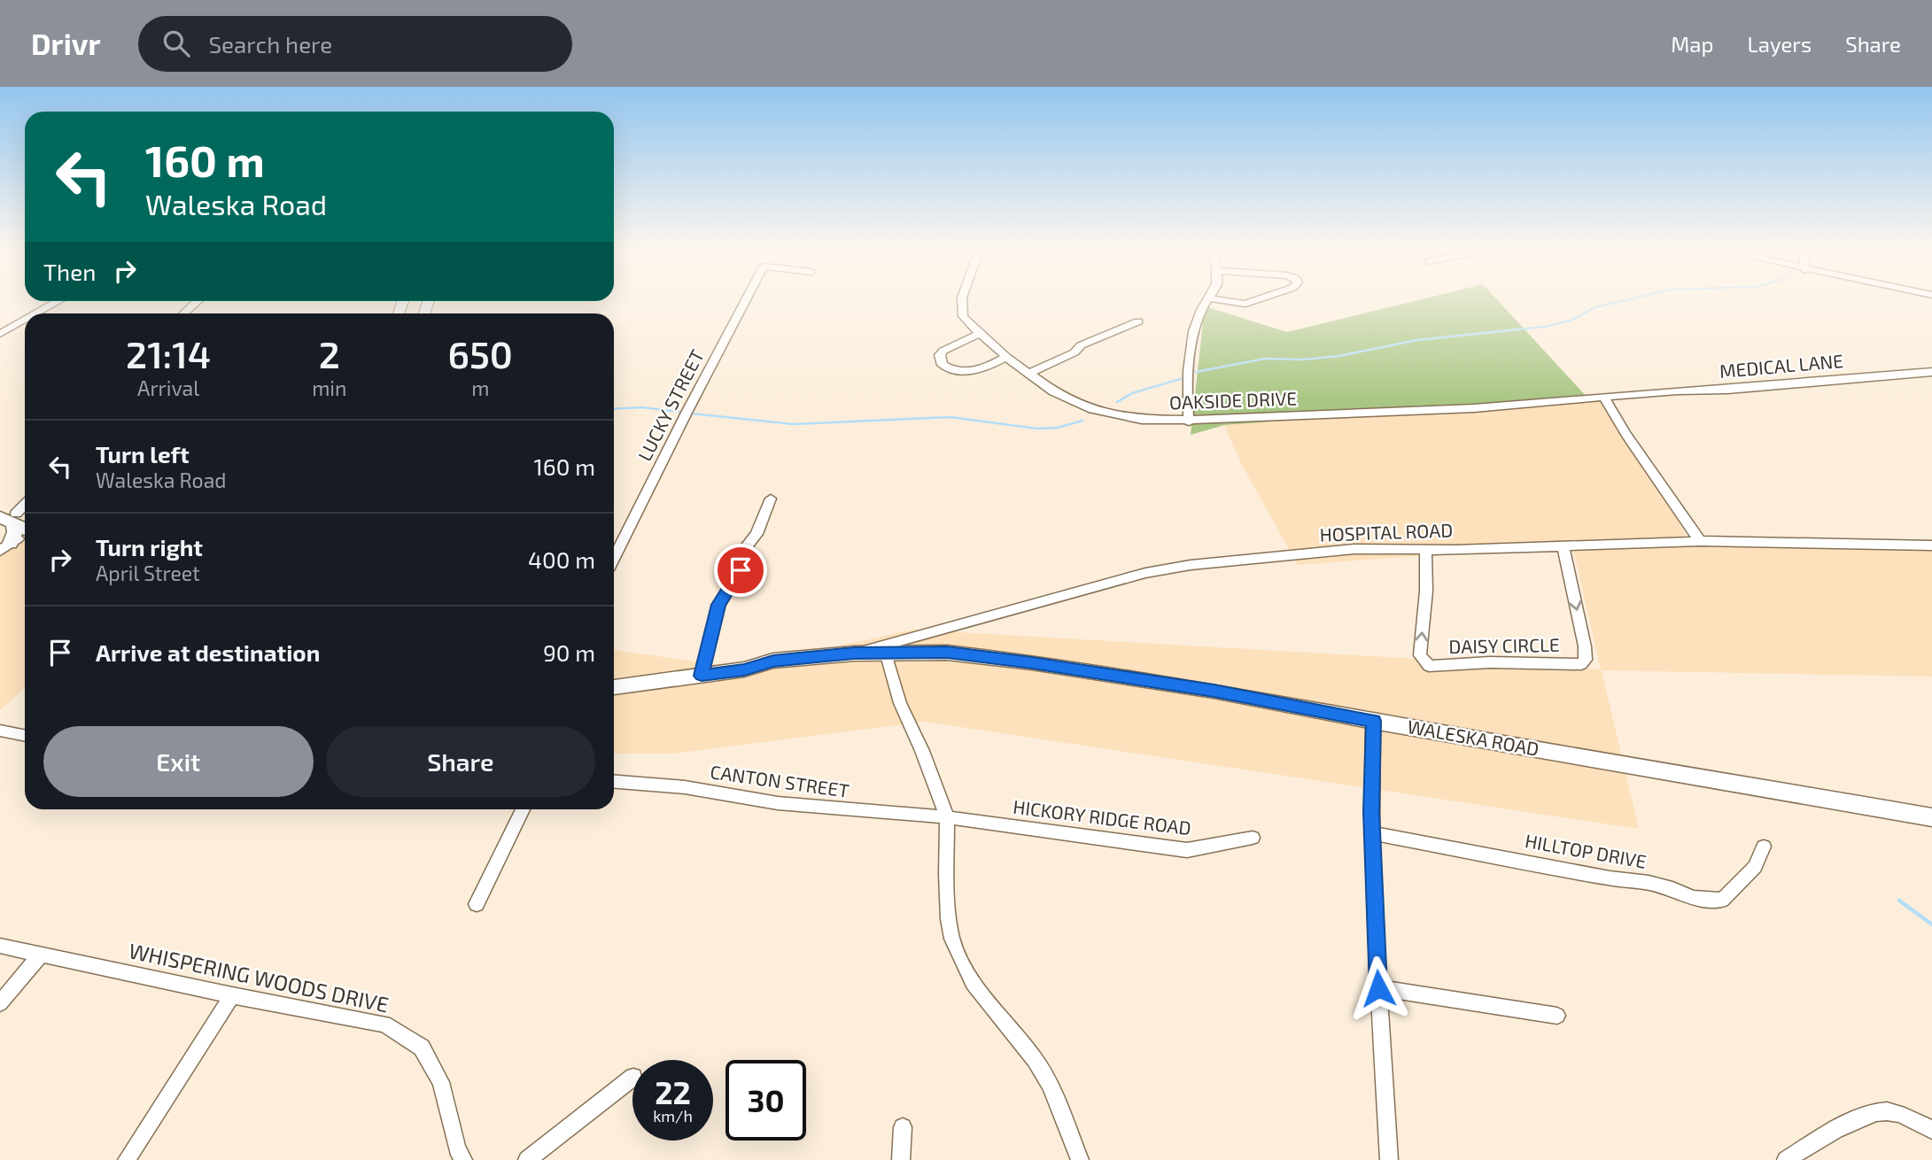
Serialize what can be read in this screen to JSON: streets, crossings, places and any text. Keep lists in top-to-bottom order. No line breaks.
{"streets":{"main road":["WALESKA ROAD"],"street":["MEDICAL LANE","OAKSIDE DRIVE","LUCKY STREET","HOSPITAL ROAD","DAISY CIRCLE","CANTON STREET","HICKORY RIDGE ROAD","HILLTOP DRIVE","WHISPERING WOODS DRIVE"]},"crossings":[["MEDICAL LANE","OAKSIDE DRIVE"],["HOSPITAL ROAD","DAISY CIRCLE"],["HOSPITAL ROAD","WALESKA ROAD"],["CANTON STREET","HICKORY RIDGE ROAD"]],"page":{"header":"Drivr","search":"Search here","nav":["Map","Layers","Share"],"turn":["160 m","Waleska Road"],"then":"Then","eta":["21:14","Arrival","2","min","650","m"],"list":[{"name":"Turn left","note":"Waleska Road","value":"160 m"},{"name":"Turn right","note":"April Street","value":"400 m"},{"name":"Arrive at destination","value":"90 m"}],"buttons":["Exit","Share"],"speed":"22 km/h","limit":"30"}}
